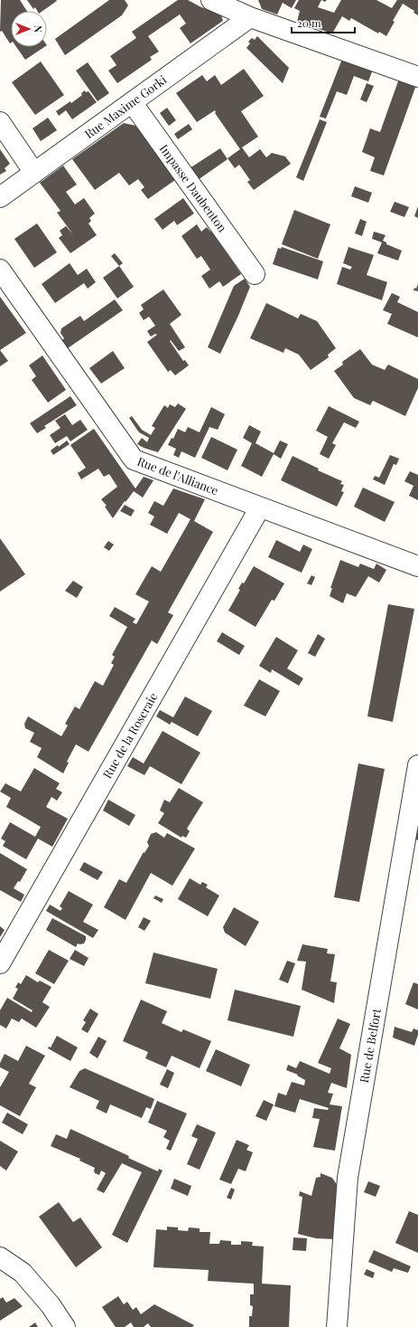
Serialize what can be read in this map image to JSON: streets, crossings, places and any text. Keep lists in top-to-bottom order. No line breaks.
{"streets":{"street":["Rue Maxime Gorki","Impasse Daubenton","Rue de l'Alliance","Rue de la Roseraie","Rue de Belfort"]},"crossings":[["Rue Maxime Gorki","Impasse Daubenton"],["Rue de l'Alliance","Rue de la Roseraie"]],"scale_bar":"20 m","north":"right"}
